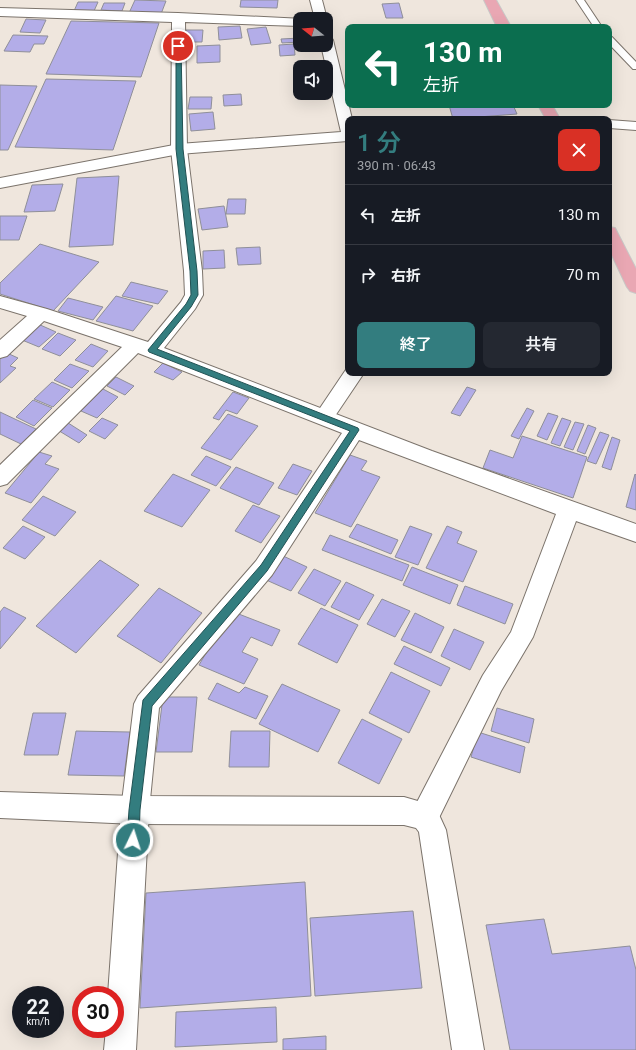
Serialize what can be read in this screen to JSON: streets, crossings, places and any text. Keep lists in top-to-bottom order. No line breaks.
{"north":"left","page":{"turn":["130 m","左折"],"heading":["1 分","390 m · 06:43"],"list":[{"name":"左折","value":"130 m"},{"name":"右折","value":"70 m"}],"buttons":["終了","共有"],"speed":"22 km/h","limit":"30"}}
